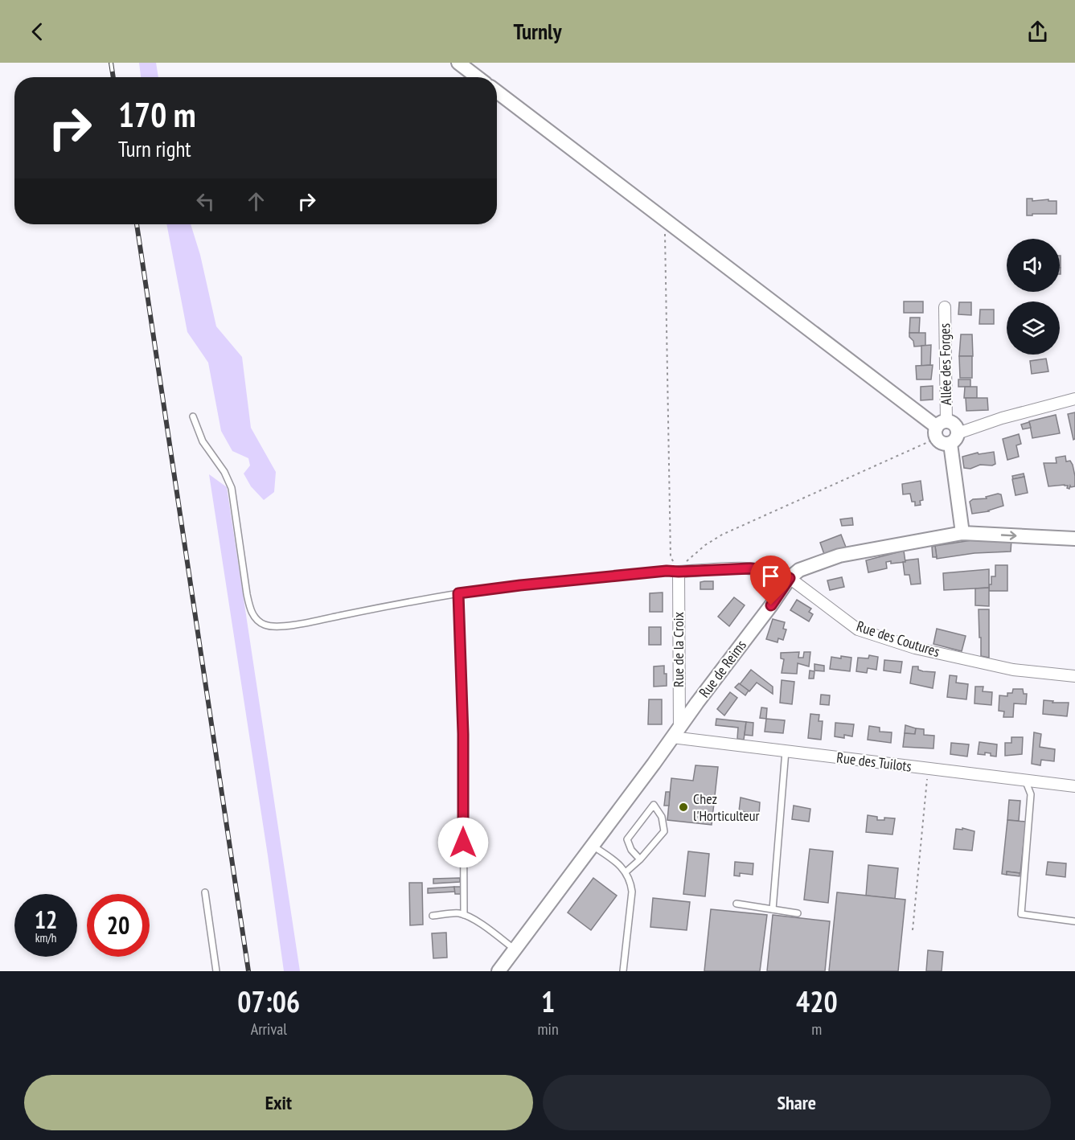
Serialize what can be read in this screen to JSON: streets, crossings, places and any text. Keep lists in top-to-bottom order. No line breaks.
{"streets":{"street":["Allée des Forges","Rue des Coutures","Rue de la Croix","Rue de Reims","Rue des Tuilots"]},"crossings":[["Rue des Coutures","Rue de la Croix"],["Rue des Coutures","Rue de Reims"],["Rue de la Croix","Rue de Reims"],["Rue de la Croix","Rue des Tuilots"],["Rue de Reims","Rue des Tuilots"]],"places":["Chez l'Horticulteur"],"page":{"header":"Turnly","turn":["170 m","Turn right"],"speed":"12 km/h","limit":"20","eta":["07:06","Arrival","1","min","420","m"],"buttons":["Exit","Share"]}}
